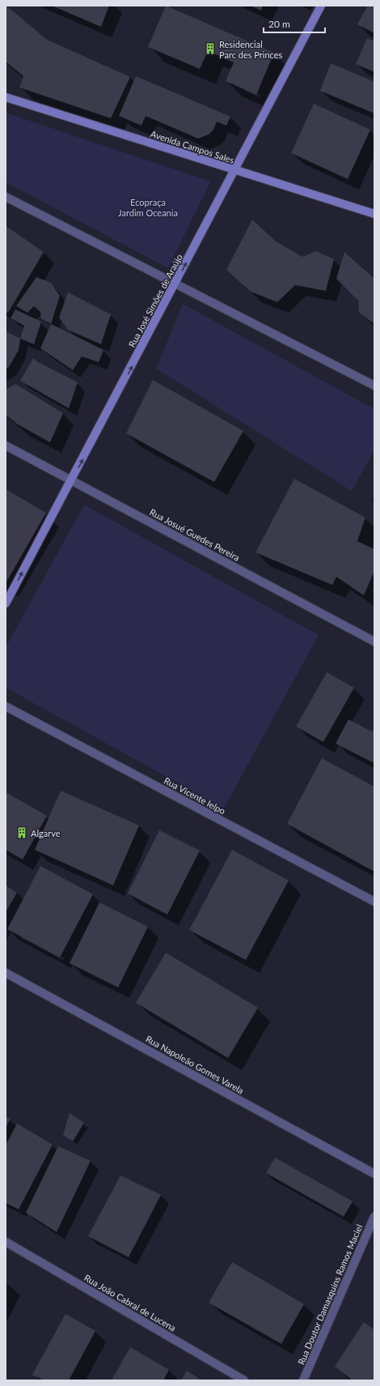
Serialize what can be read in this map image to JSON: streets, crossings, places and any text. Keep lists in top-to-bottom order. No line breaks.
{"streets":{"street":["Avenida Campos Sales","Rua José Simões de Araújo","Rua Josué Guedes Pereira","Rua Vicente Ielpo","Rua Napoleão Gomes Varela","Rua Doutor Damasquins Ramos Maciel","Rua João Cabral de Lucena"]},"crossings":[["Avenida Campos Sales","Rua José Simões de Araújo"],["Rua José Simões de Araújo","Rua Josué Guedes Pereira"]],"one_way":["Rua José Simões de Araújo"],"parks":["Ecopraça Jardim Oceania"],"places":{"building":["Residencial Parc des Princes","Algarve"]},"scale_bar":"20 m"}
